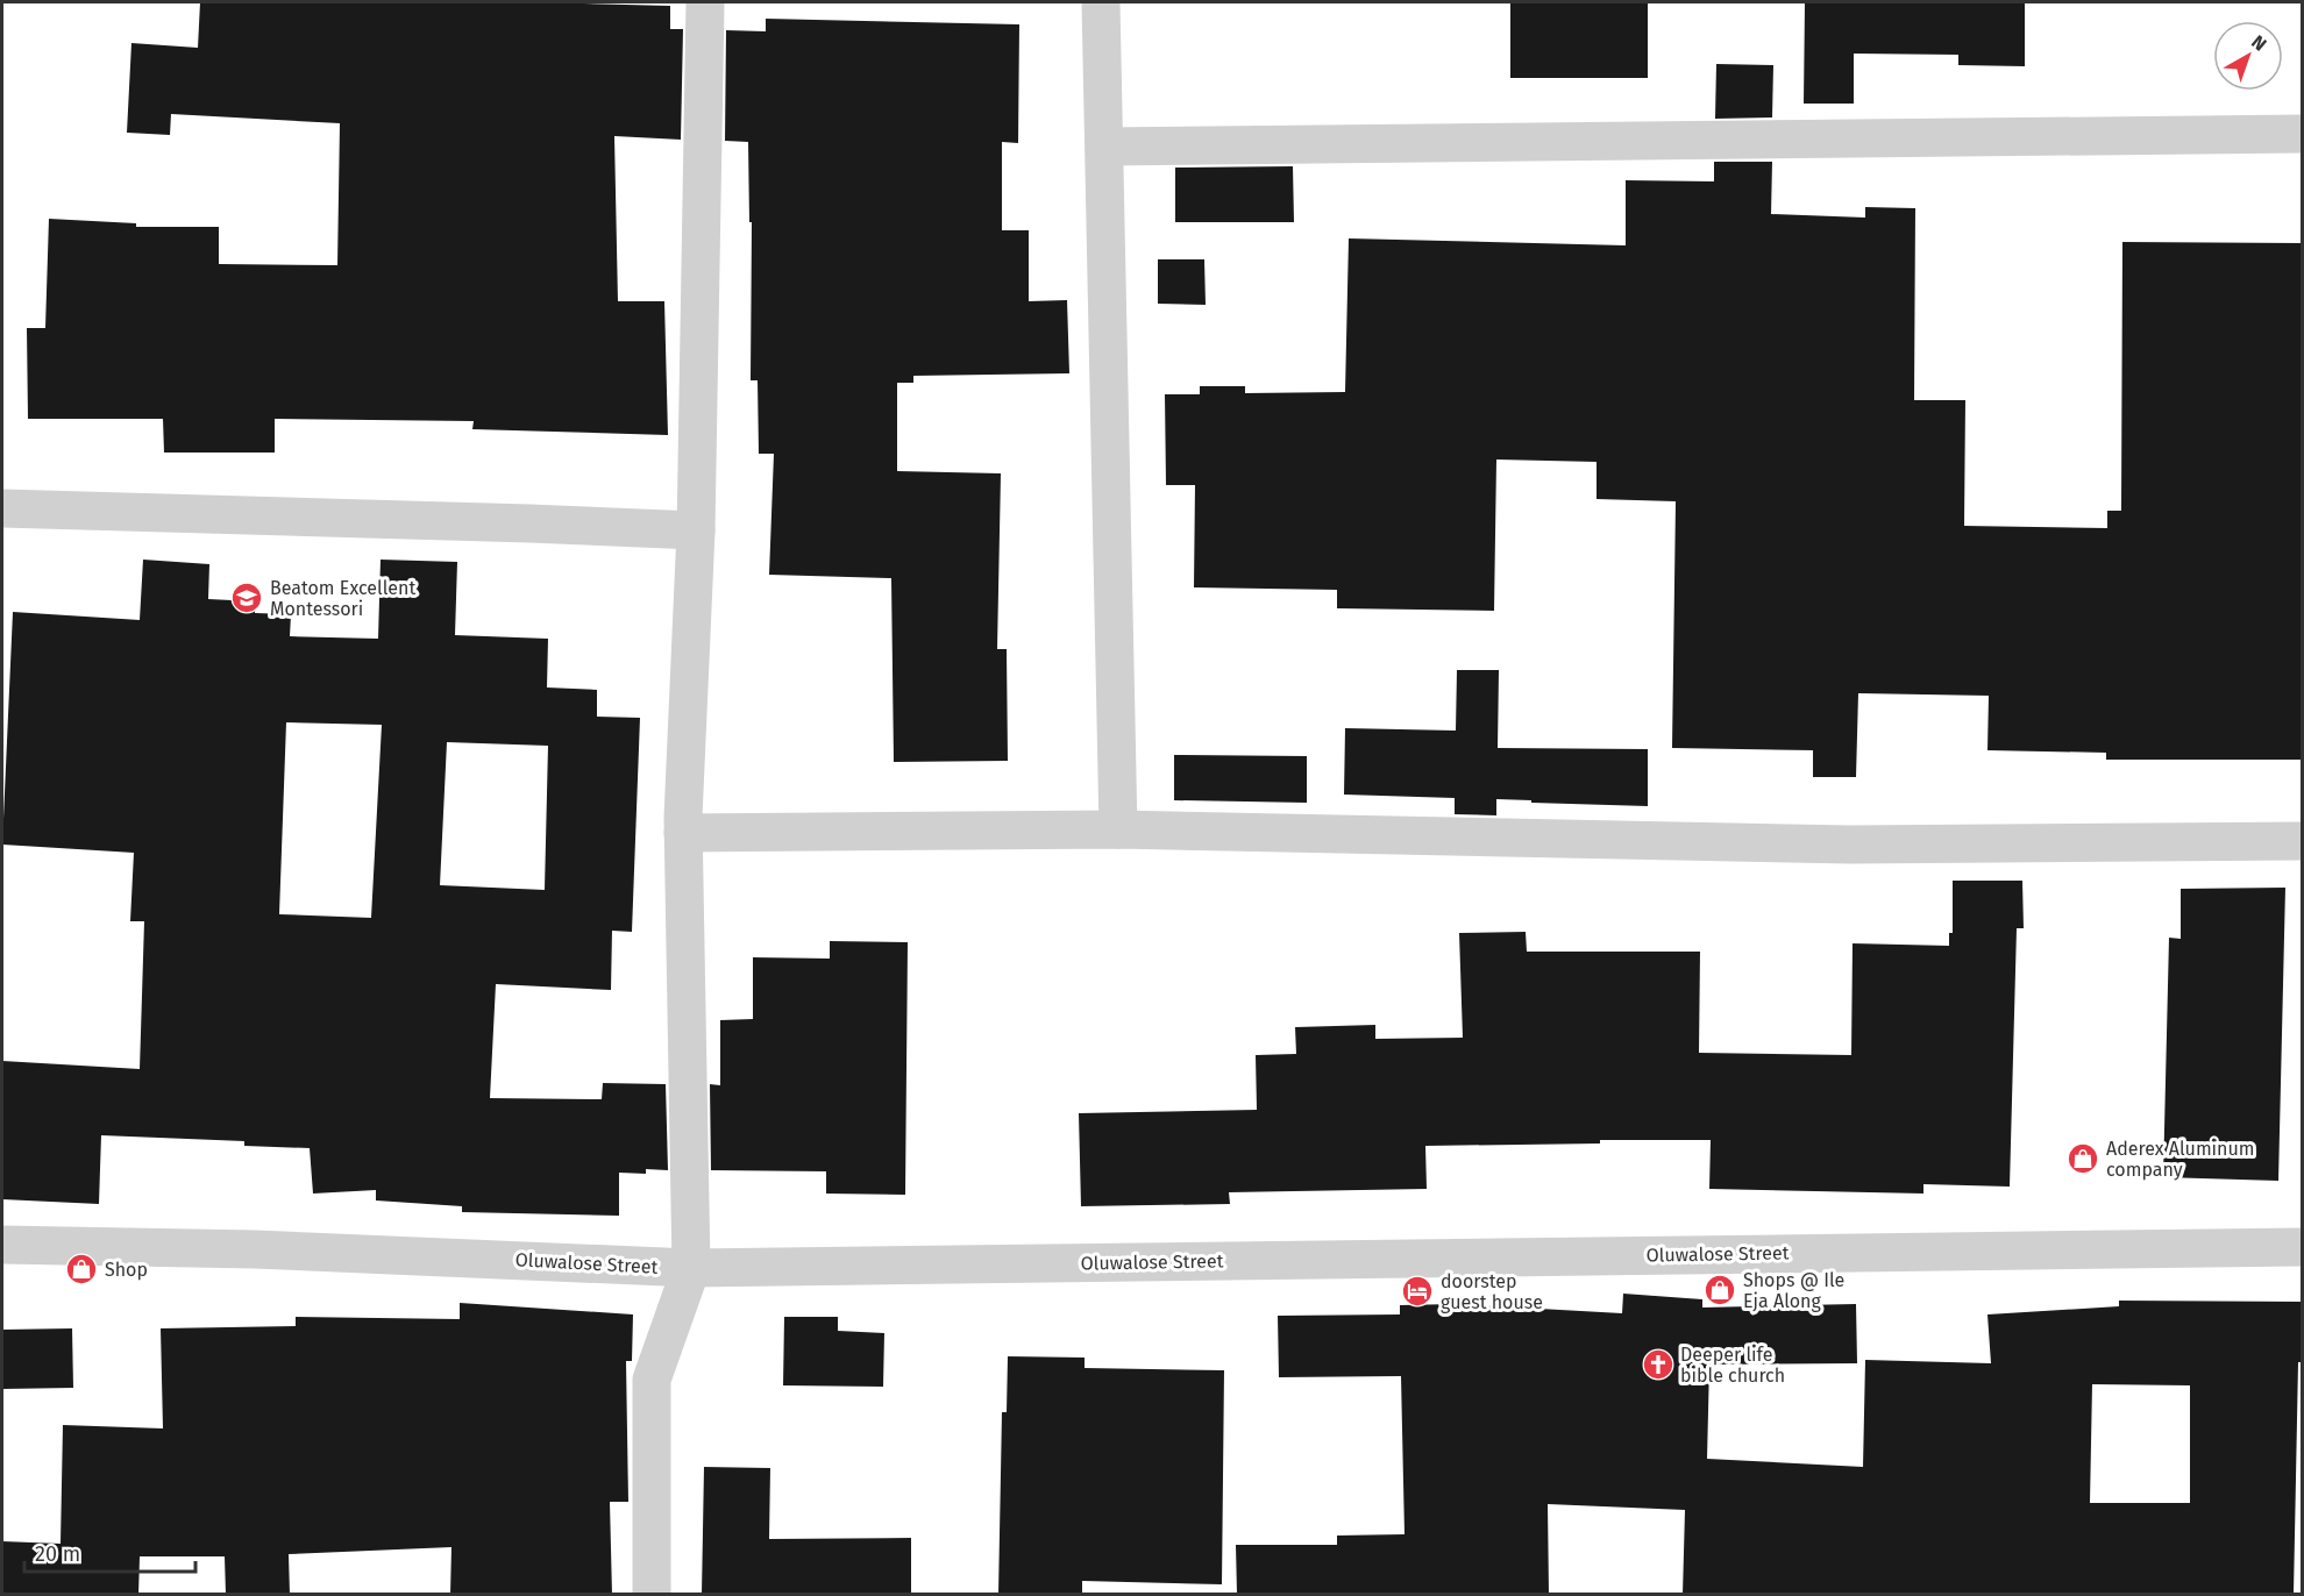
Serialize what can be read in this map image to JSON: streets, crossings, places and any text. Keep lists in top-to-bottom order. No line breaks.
{"streets":{"street":["Oluwalose Street"]},"places":{"school or university":["Beatom Excellent Montessori"],"shop":["Aderex Aluminum company","Shop","Shops @ Ile Eja Along"],"hotel":["doorstep guest house"],"church":["Deeper life bible church"]},"scale_bar":"20 m","north":"top right"}
